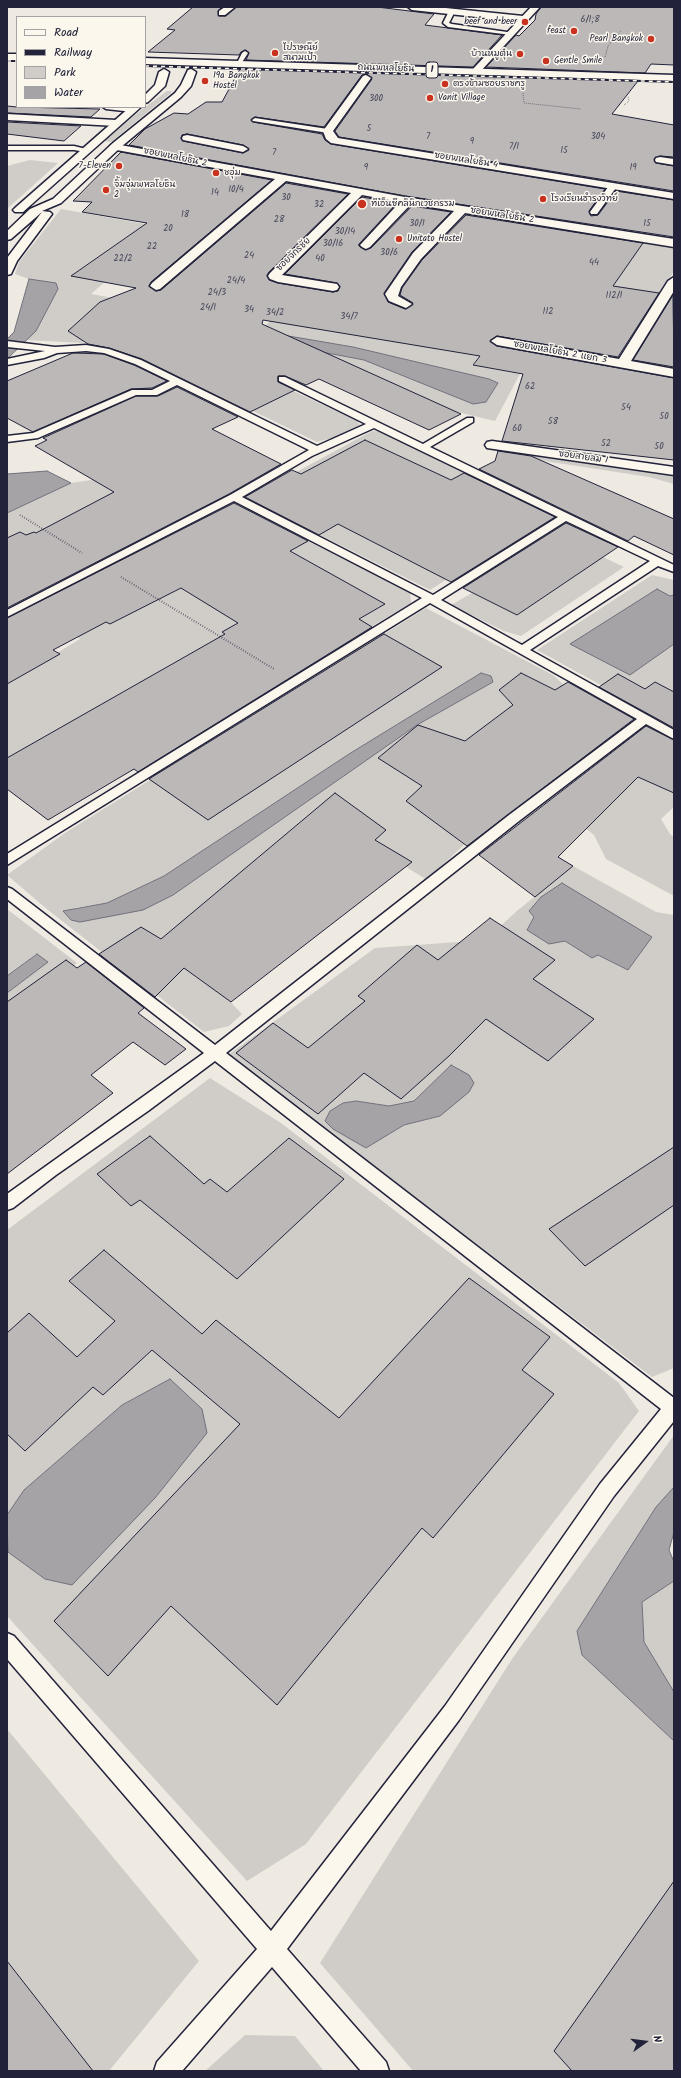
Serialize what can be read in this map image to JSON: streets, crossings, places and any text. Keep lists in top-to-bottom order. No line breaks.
{"streets":{"street":["ถนนพหลโยธิน","1","ซอยพหลโยธิน 2","ซอยพหลโยธิน 4","ซอยจักรชัย","ซอยพหลโยธิน 2 แยก 3","ซอยสายลม 1"]},"crossings":[["ซอยพหลโยธิน 2","ซอยจักรชัย"]],"places":["beef and beer","feast","Pearl Bangkok","ไปรษณีย์ สนามเป้า","บ้านหมูตุ๋น","Gentle Smile","19a Bangkok Hostel","ตรงข้ามซอยราชครู","Vanit Village","7-Eleven","ชอุ่ม","จิ้มจุ่มพหลโยธิน 2","โรงเรียนธำรงวิทย์","ทีเอ็นซีคลินิกเวชกรรม","Unitato Hostel"],"house_numbers":["6/1;8","300","5","7","304","9","7/1","15","7","9","19","10/4","14","30","32","18","28","30/1","15","20","30/14","30/16","22","30/6","24","22/2","40","44","24/4","24/3","112/1","24/1","34","112","34/2","34/7","62","54","50","58","60","52","50"],"legend":["Road","Railway","Park","Water"],"north":"right"}
